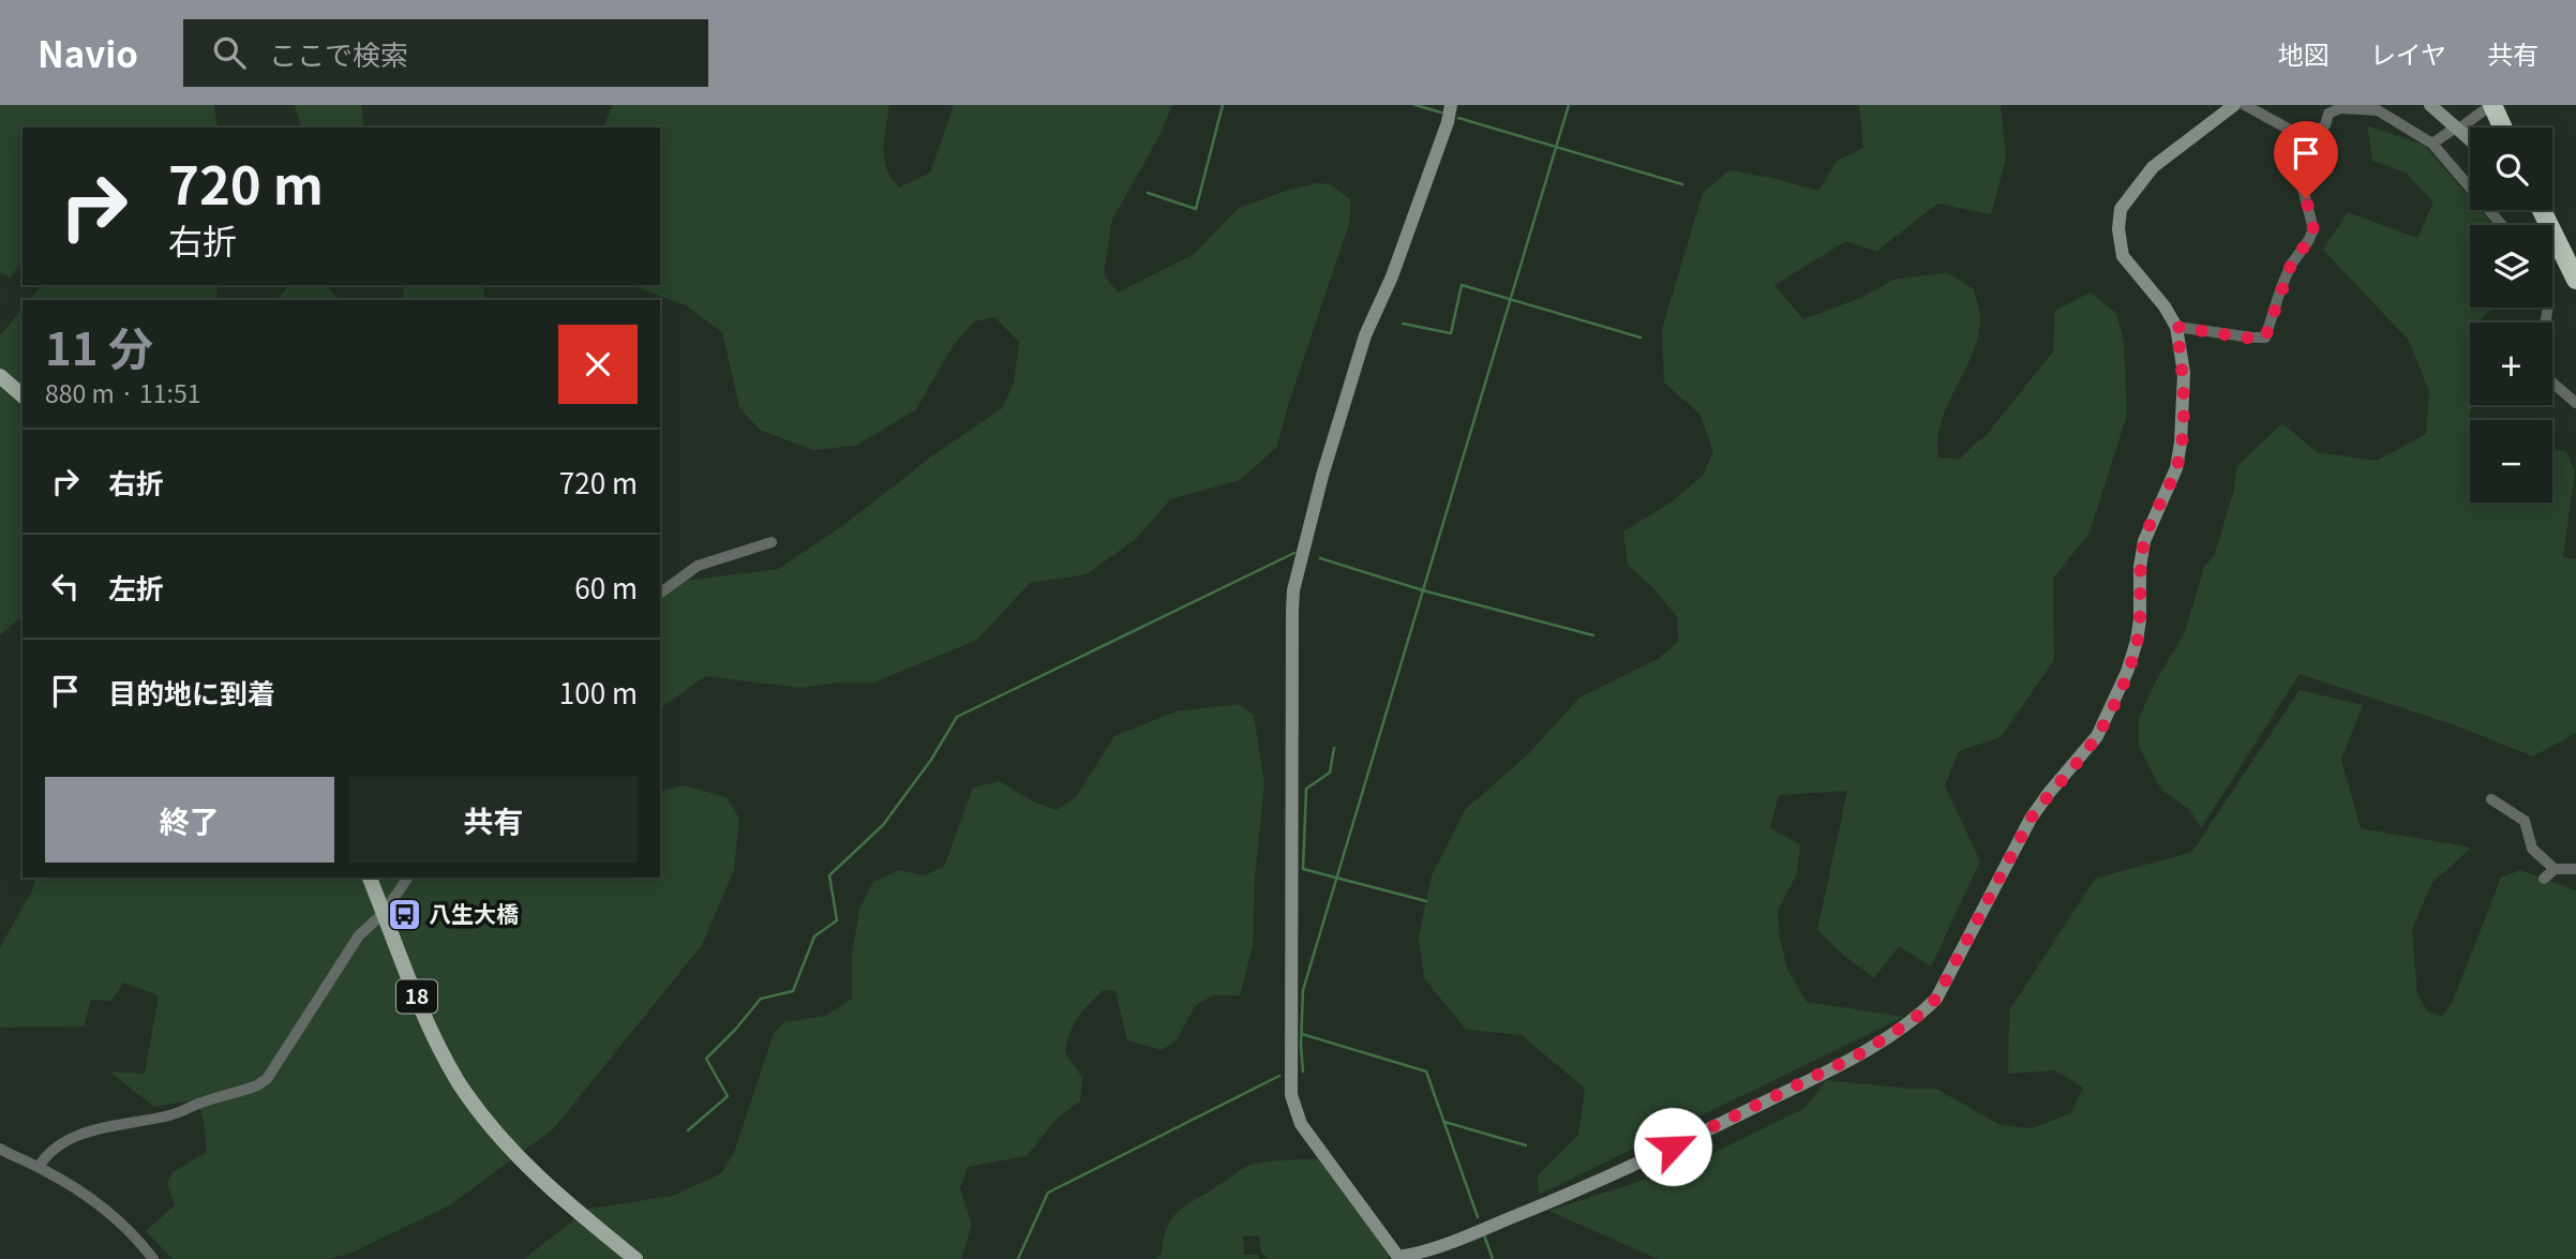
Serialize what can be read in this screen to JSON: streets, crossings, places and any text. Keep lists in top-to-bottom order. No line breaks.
{"streets":{"main road":["18"]},"places":{"bus stop":["八生大橋"]},"page":{"header":"Navio","search":"ここで検索","nav":["地図","レイヤ","共有"],"map_buttons":["+","−"],"turn":["720 m","右折"],"heading":["11 分","880 m · 11:51"],"list":[{"name":"右折","value":"720 m"},{"name":"左折","value":"60 m"},{"name":"目的地に到着","value":"100 m"}],"buttons":["終了","共有"]}}
